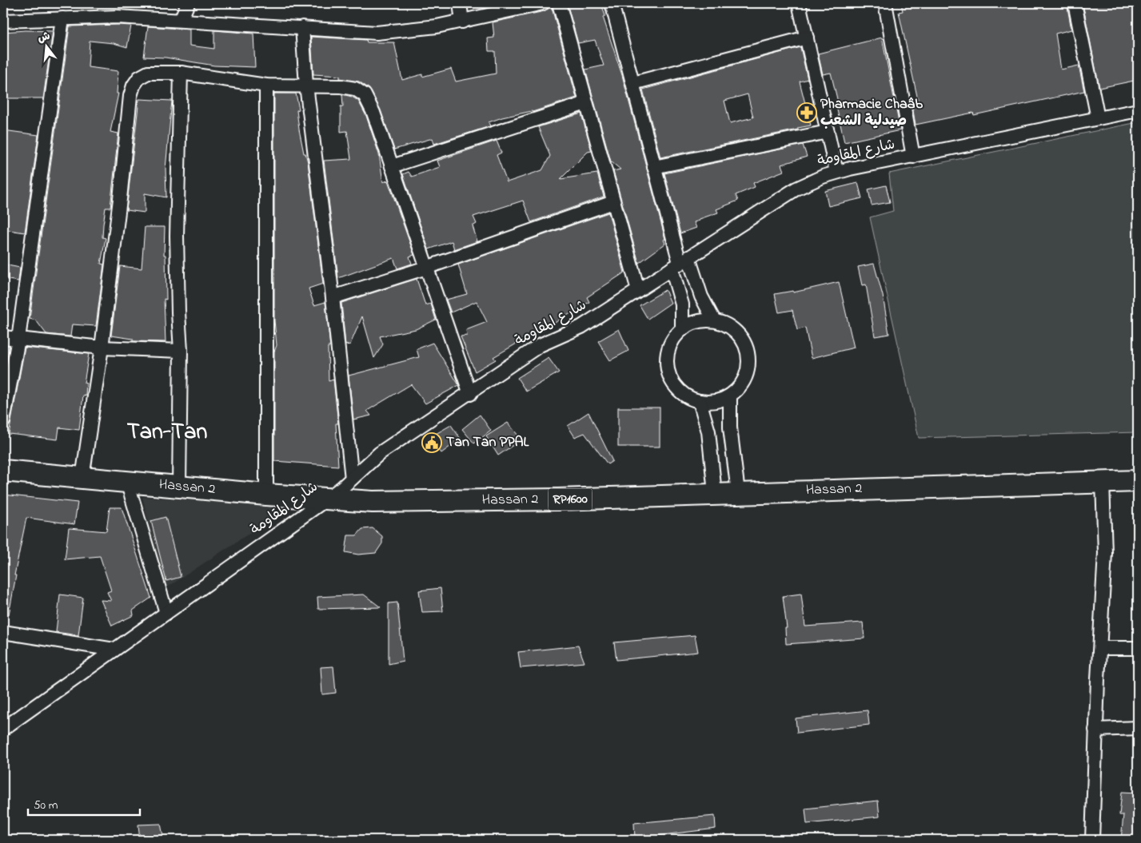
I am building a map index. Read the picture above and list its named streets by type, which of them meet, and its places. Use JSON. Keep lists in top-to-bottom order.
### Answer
{
  "streets": {
    "main road": ["Hassan 2", "RP1600"],
    "street": ["شارع المقاومة"]
  },
  "crossings": [
    ["شارع المقاومة", "Hassan 2"]
  ],
  "districts": ["Tan-Tan"],
  "places": {
    "pharmacy": ["Pharmacie Chaâb صيدلية الشعب"],
    "public building": ["Tan Tan PPAL"]
  },
  "scale_bar": "50 m",
  "north": "top"
}
